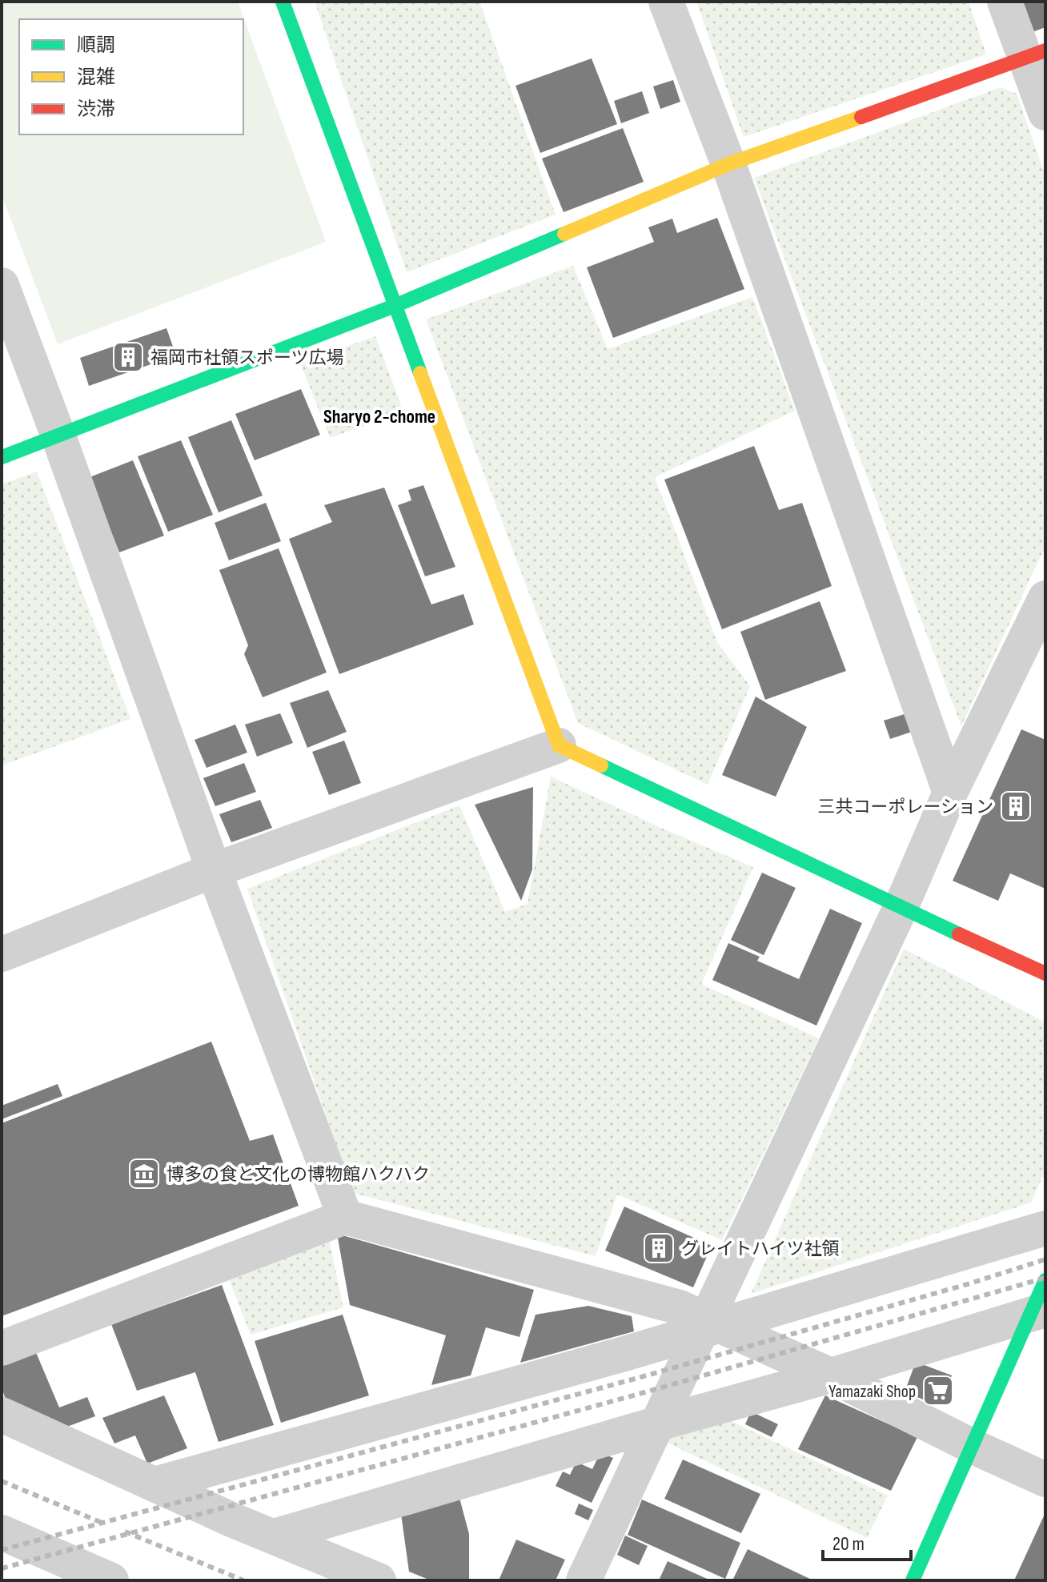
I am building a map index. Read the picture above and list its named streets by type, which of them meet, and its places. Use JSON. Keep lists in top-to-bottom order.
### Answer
{
  "districts": ["Sharyo 2-chome"],
  "places": {
    "building": ["福岡市社領スポーツ広場", "三共コーポレーション", "グレイトハイツ社領"],
    "museum": ["博多の食と文化の博物館ハクハク"],
    "supermarket": ["Yamazaki Shop"]
  },
  "legend": ["順調", "混雑", "渋滞"],
  "scale_bar": "20 m"
}
